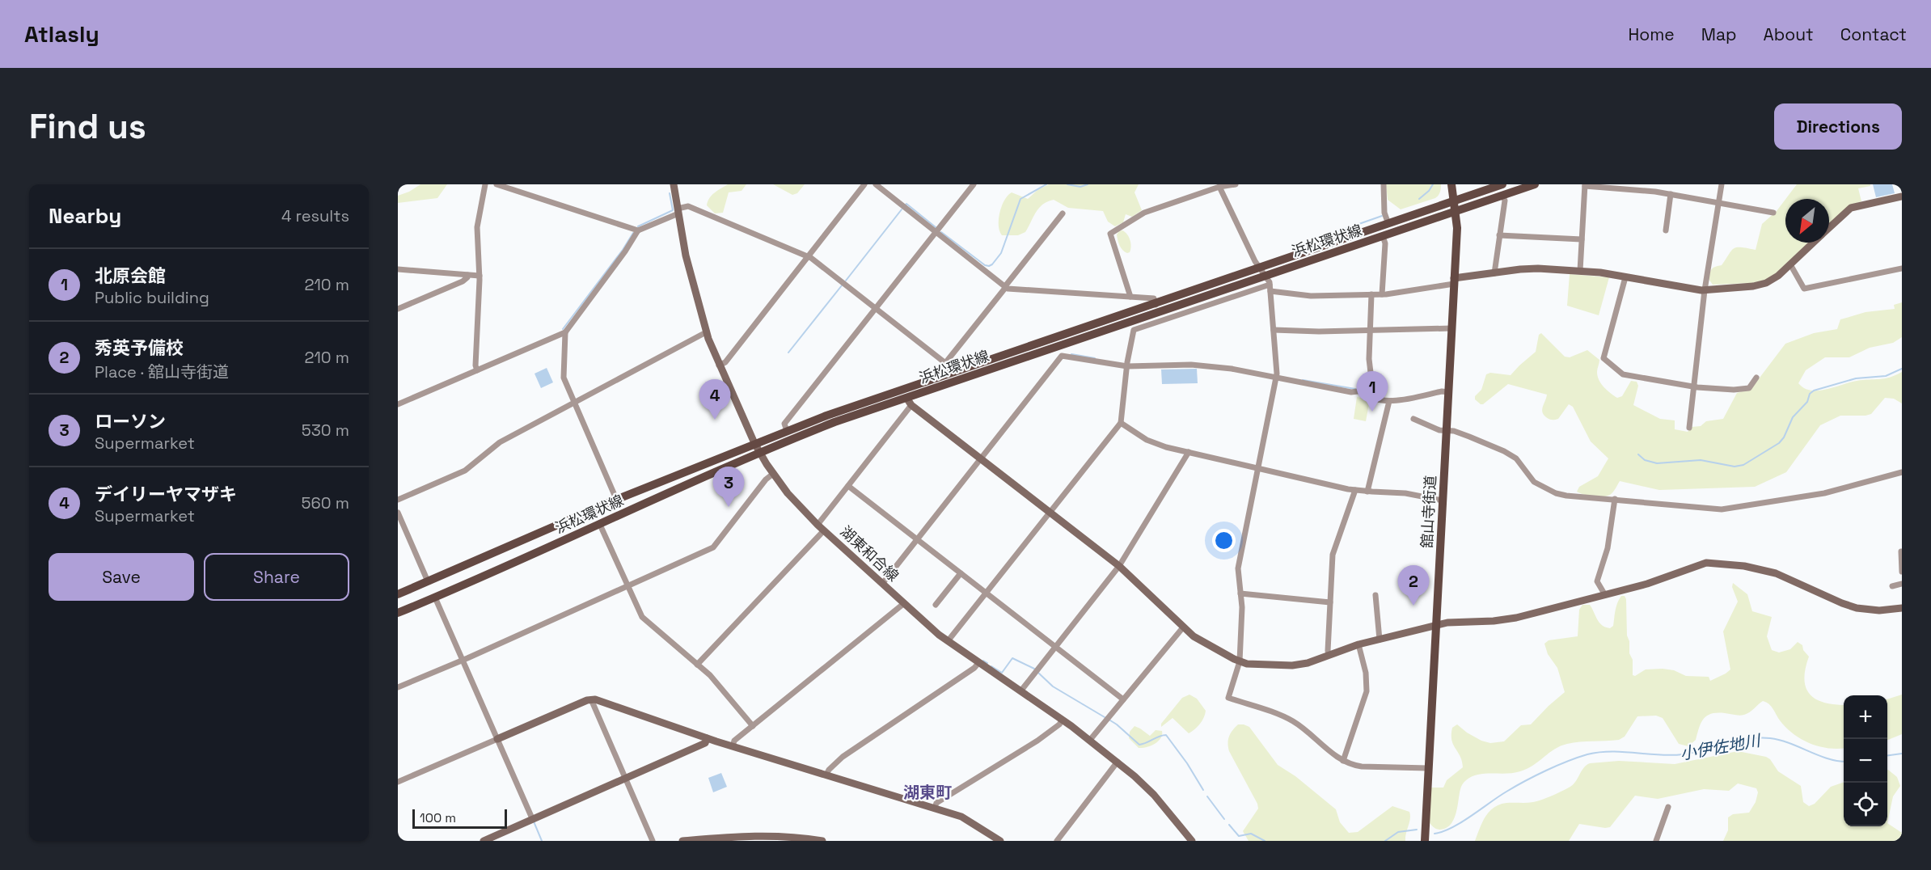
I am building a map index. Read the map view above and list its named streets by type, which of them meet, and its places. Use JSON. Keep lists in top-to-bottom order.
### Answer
{
  "streets": {
    "main road": ["浜松環状線", "舘山寺街道"],
    "street": ["湖東和合線"]
  },
  "crossings": [
    ["浜松環状線", "舘山寺街道"],
    ["浜松環状線", "湖東和合線"]
  ],
  "districts": ["湖東町"],
  "water": ["小伊佐地川"],
  "scale_bar": "100 m",
  "north": "bottom left",
  "page": {
    "header": "Atlasly",
    "nav": [
      "Home",
      "Map",
      "About",
      "Contact"
    ],
    "buttons": [
      "Directions",
      ["Save", "Share"]
    ],
    "title": "Find us",
    "heading": ["Nearby", "4 results"],
    "list": [
      {
        "mark": "1",
        "name": "北原会館",
        "note": "Public building",
        "value": "210 m"
      },
      {
        "mark": "2",
        "name": "秀英予備校",
        "note": "Place · 舘山寺街道",
        "value": "210 m"
      },
      {
        "mark": "3",
        "name": "ローソン",
        "note": "Supermarket",
        "value": "530 m"
      },
      {
        "mark": "4",
        "name": "デイリーヤマザキ",
        "note": "Supermarket",
        "value": "560 m"
      }
    ],
    "pins": [
      "1",
      "4",
      "3",
      "2"
    ],
    "map_buttons": ["+", "−"],
    "scale": "100 m"
  }
}
